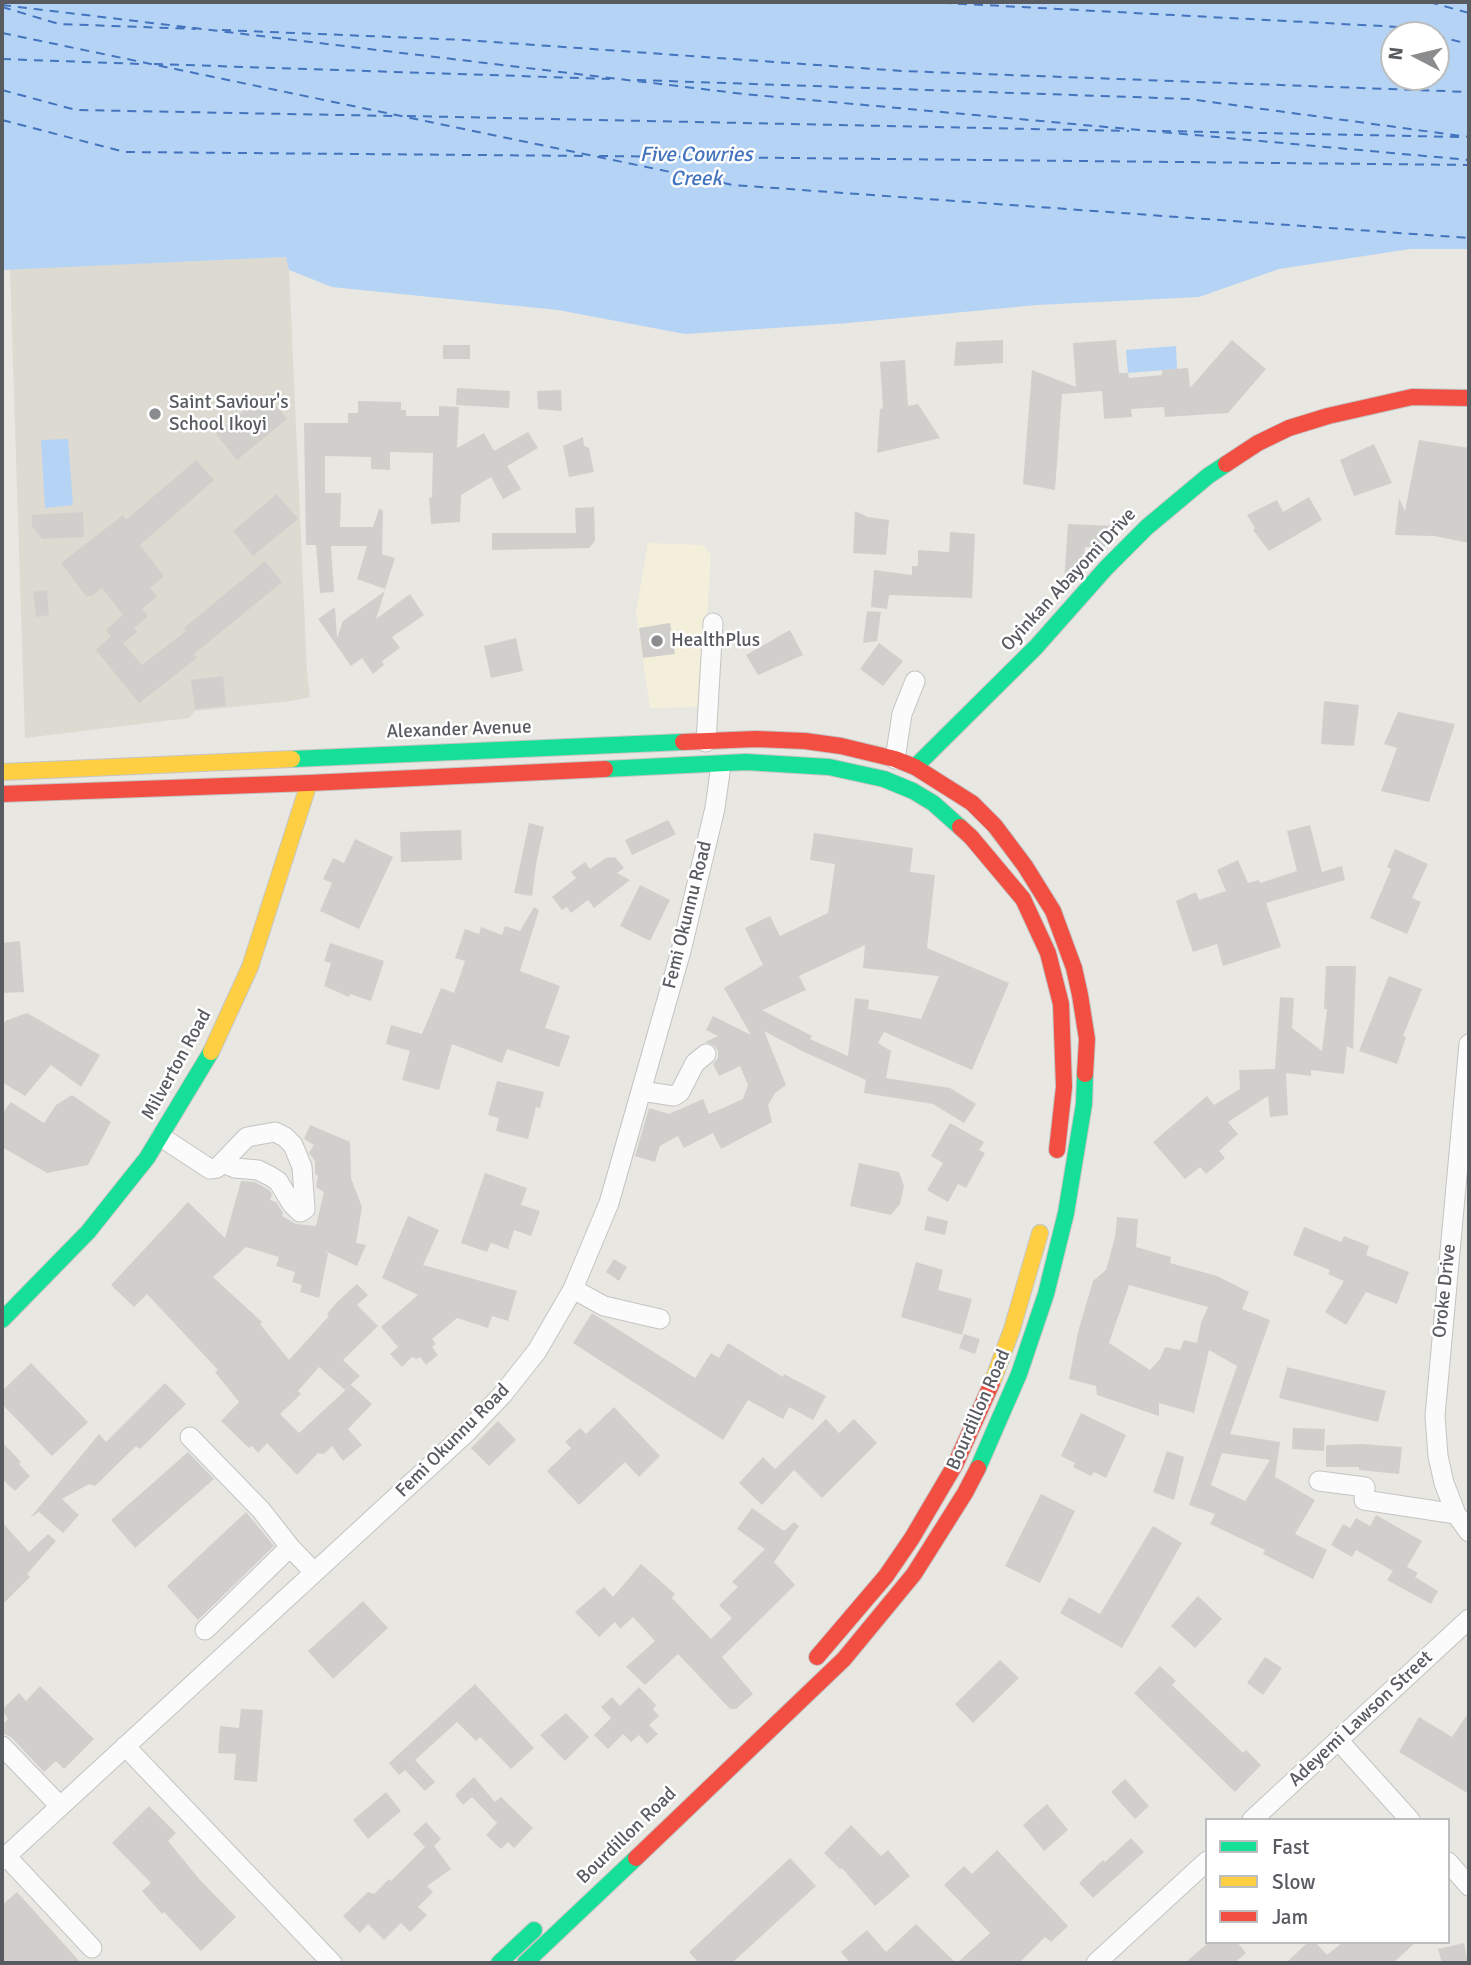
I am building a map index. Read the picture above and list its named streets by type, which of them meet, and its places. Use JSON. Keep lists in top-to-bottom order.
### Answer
{
  "streets": {
    "main road": [
      "Oyinkan Abayomi Drive",
      "Alexander Avenue",
      "Milverton Road",
      "Bourdillon Road"
    ],
    "street": ["Femi Okunnu Road", "Oroke Drive", "Adeyemi Lawson Street"]
  },
  "crossings": [
    ["Oyinkan Abayomi Drive", "Alexander Avenue"],
    ["Oyinkan Abayomi Drive", "Bourdillon Road"],
    ["Alexander Avenue", "Bourdillon Road"]
  ],
  "water": ["Five Cowries Creek"],
  "places": ["Saint Saviour's School Ikoyi", "HealthPlus"],
  "legend": ["Fast", "Slow", "Jam"],
  "north": "left"
}
